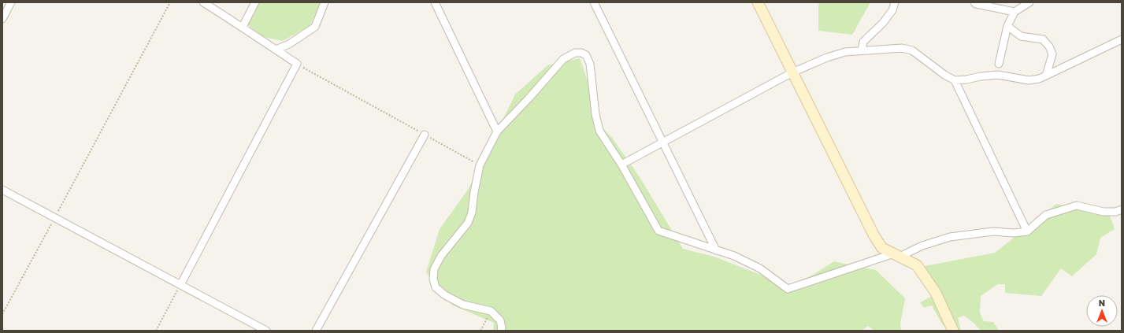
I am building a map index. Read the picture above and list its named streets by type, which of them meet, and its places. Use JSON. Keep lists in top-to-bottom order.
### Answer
{
  "north": "top"
}
